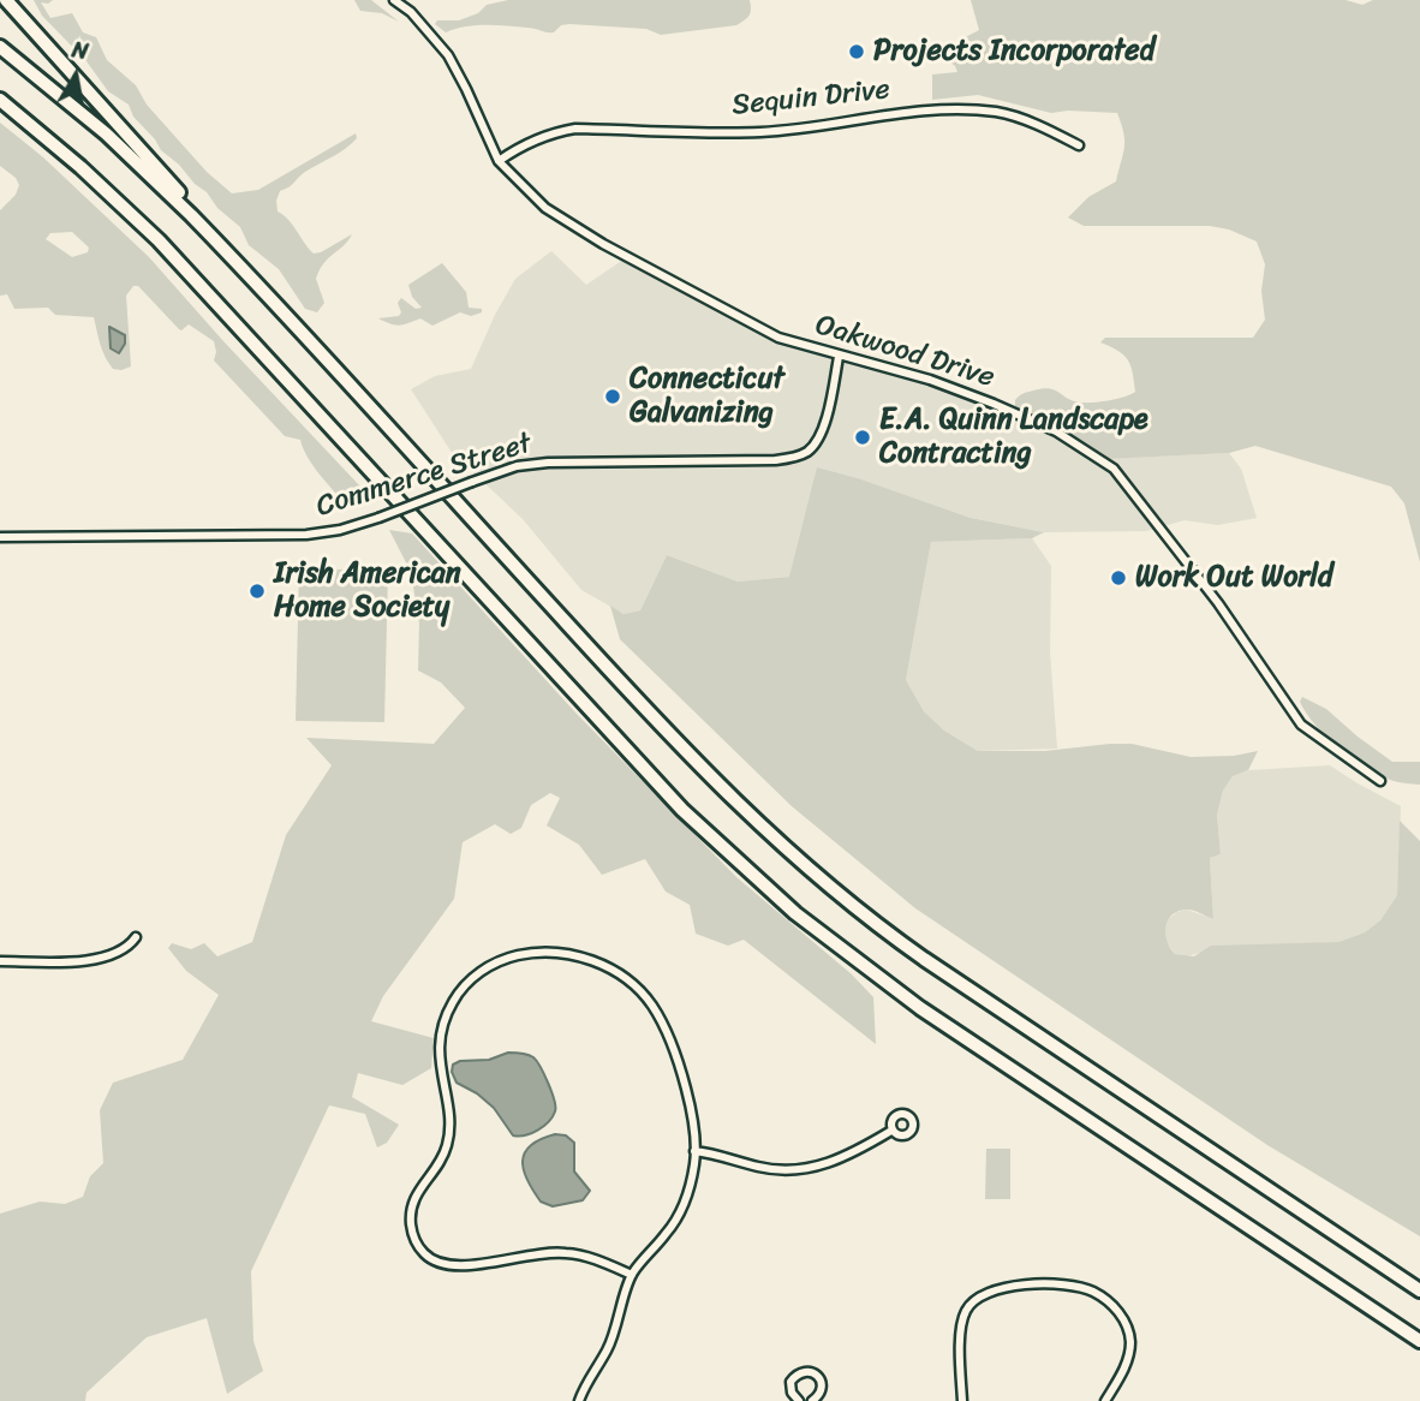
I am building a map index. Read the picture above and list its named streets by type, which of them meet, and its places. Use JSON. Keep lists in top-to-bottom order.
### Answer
{
  "streets": {
    "street": ["Sequin Drive", "Oakwood Drive", "Commerce Street"]
  },
  "crossings": [
    ["Sequin Drive", "Oakwood Drive"],
    ["Oakwood Drive", "Commerce Street"]
  ],
  "places": [
    "Projects Incorporated",
    "Connecticut Galvanizing",
    "E.A. Quinn Landscape Contracting",
    "Work Out World",
    "Irish American Home Society"
  ],
  "north": "top"
}
